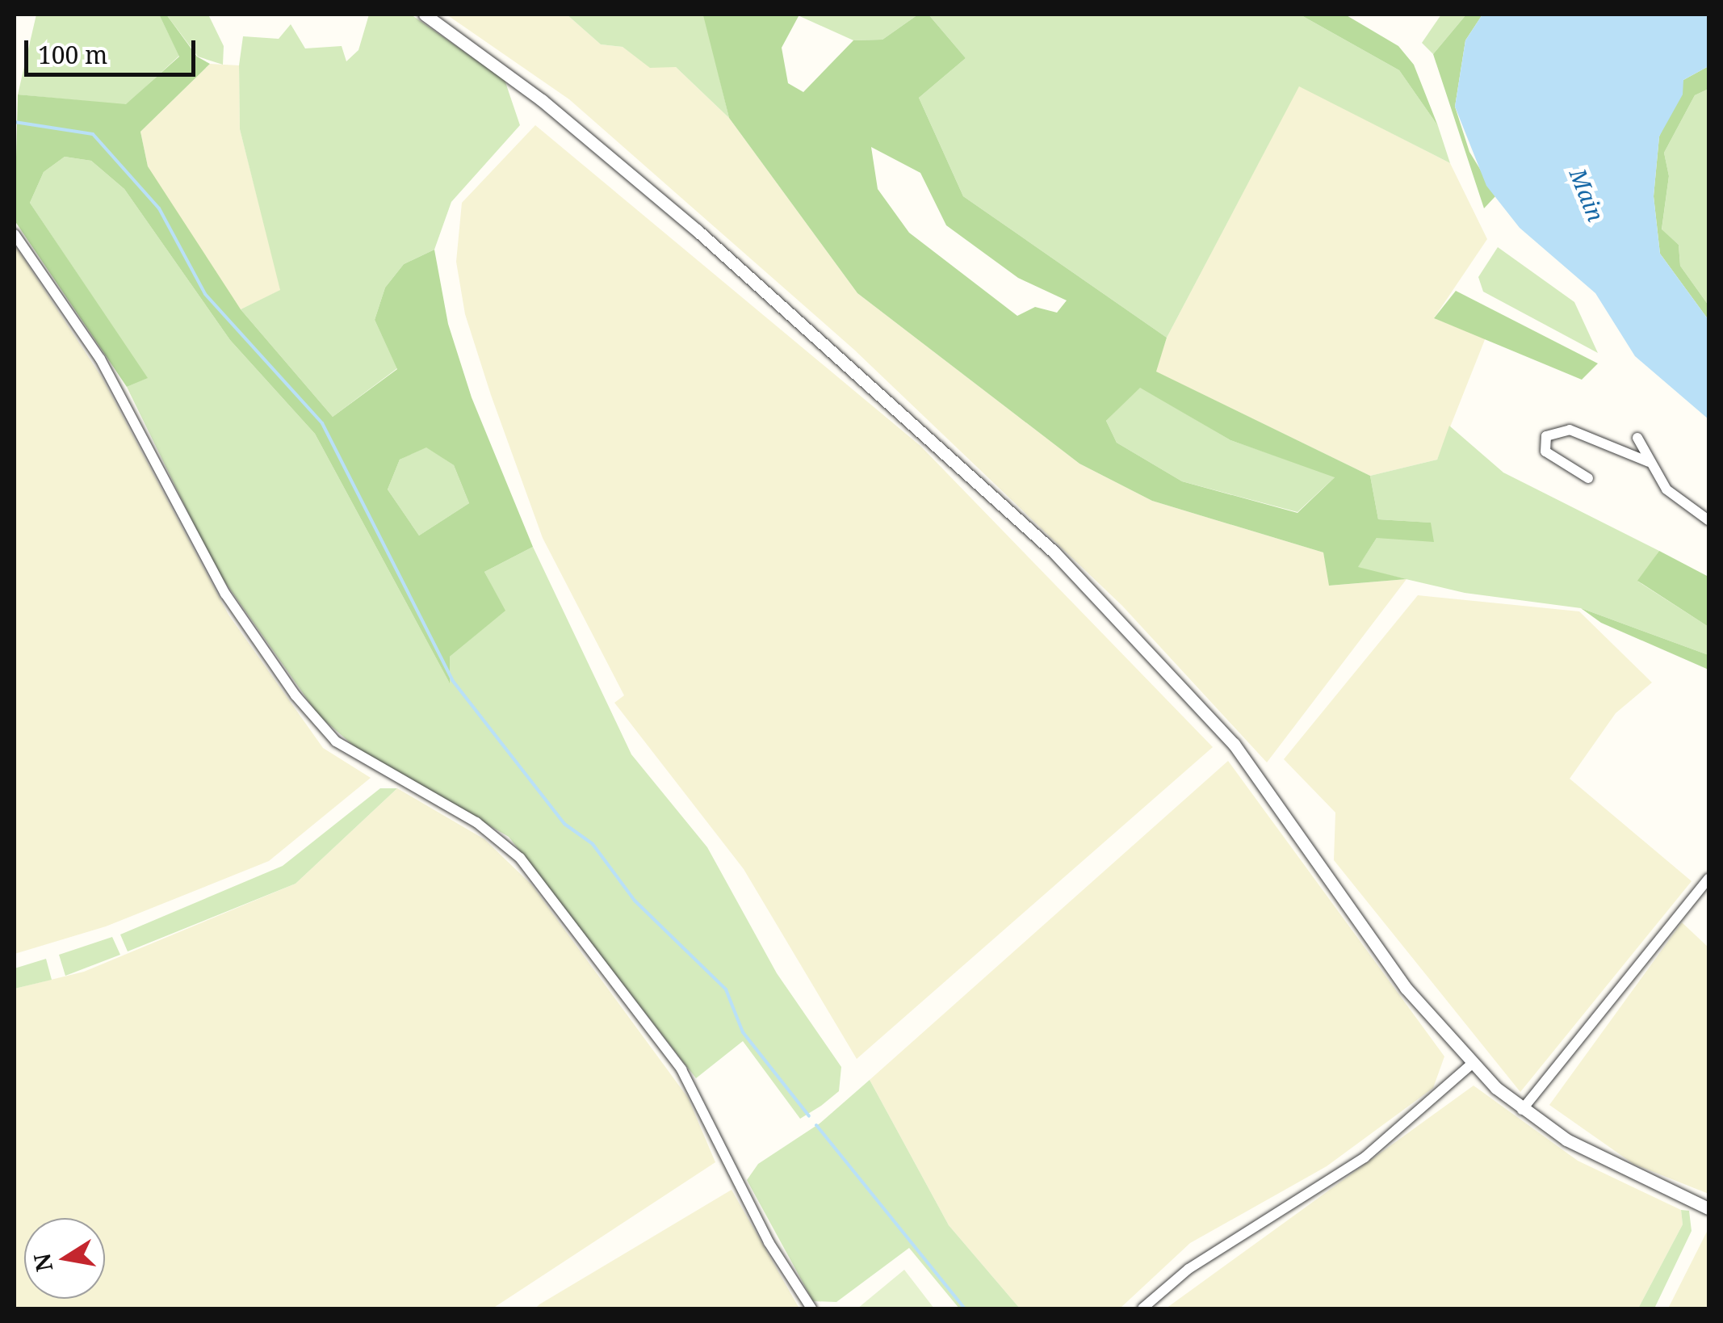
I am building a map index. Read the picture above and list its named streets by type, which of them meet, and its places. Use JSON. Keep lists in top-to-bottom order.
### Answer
{
  "water": ["Main"],
  "scale_bar": "100 m",
  "north": "left"
}
